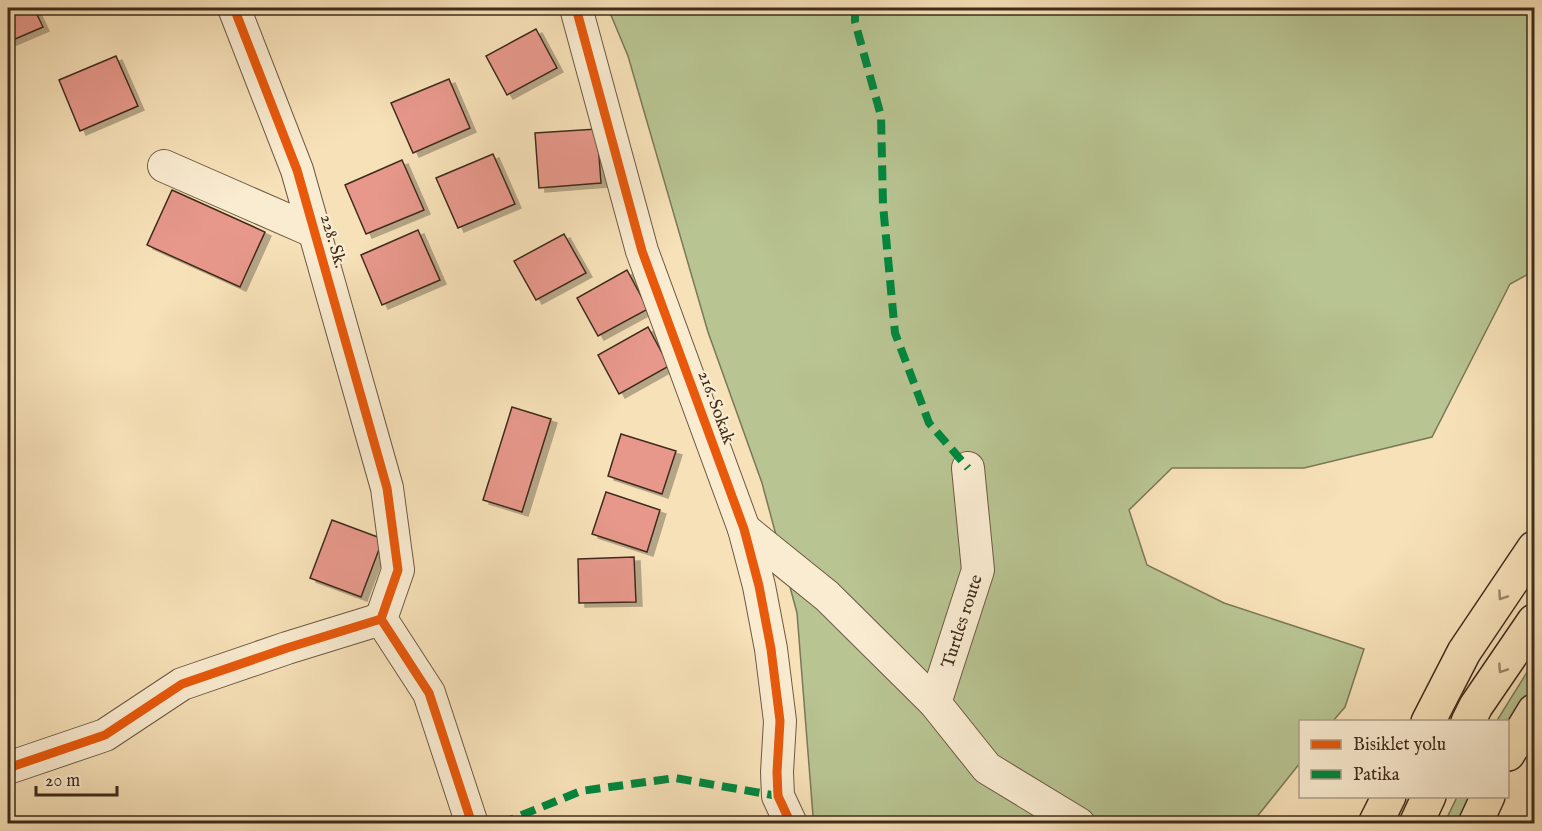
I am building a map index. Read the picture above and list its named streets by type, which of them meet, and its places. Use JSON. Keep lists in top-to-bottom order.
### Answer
{
  "streets": {
    "street": ["228. Sk.", "216. Sokak", "Turtles route"]
  },
  "legend": ["Bisiklet yolu", "Patika"],
  "scale_bar": "20 m"
}
